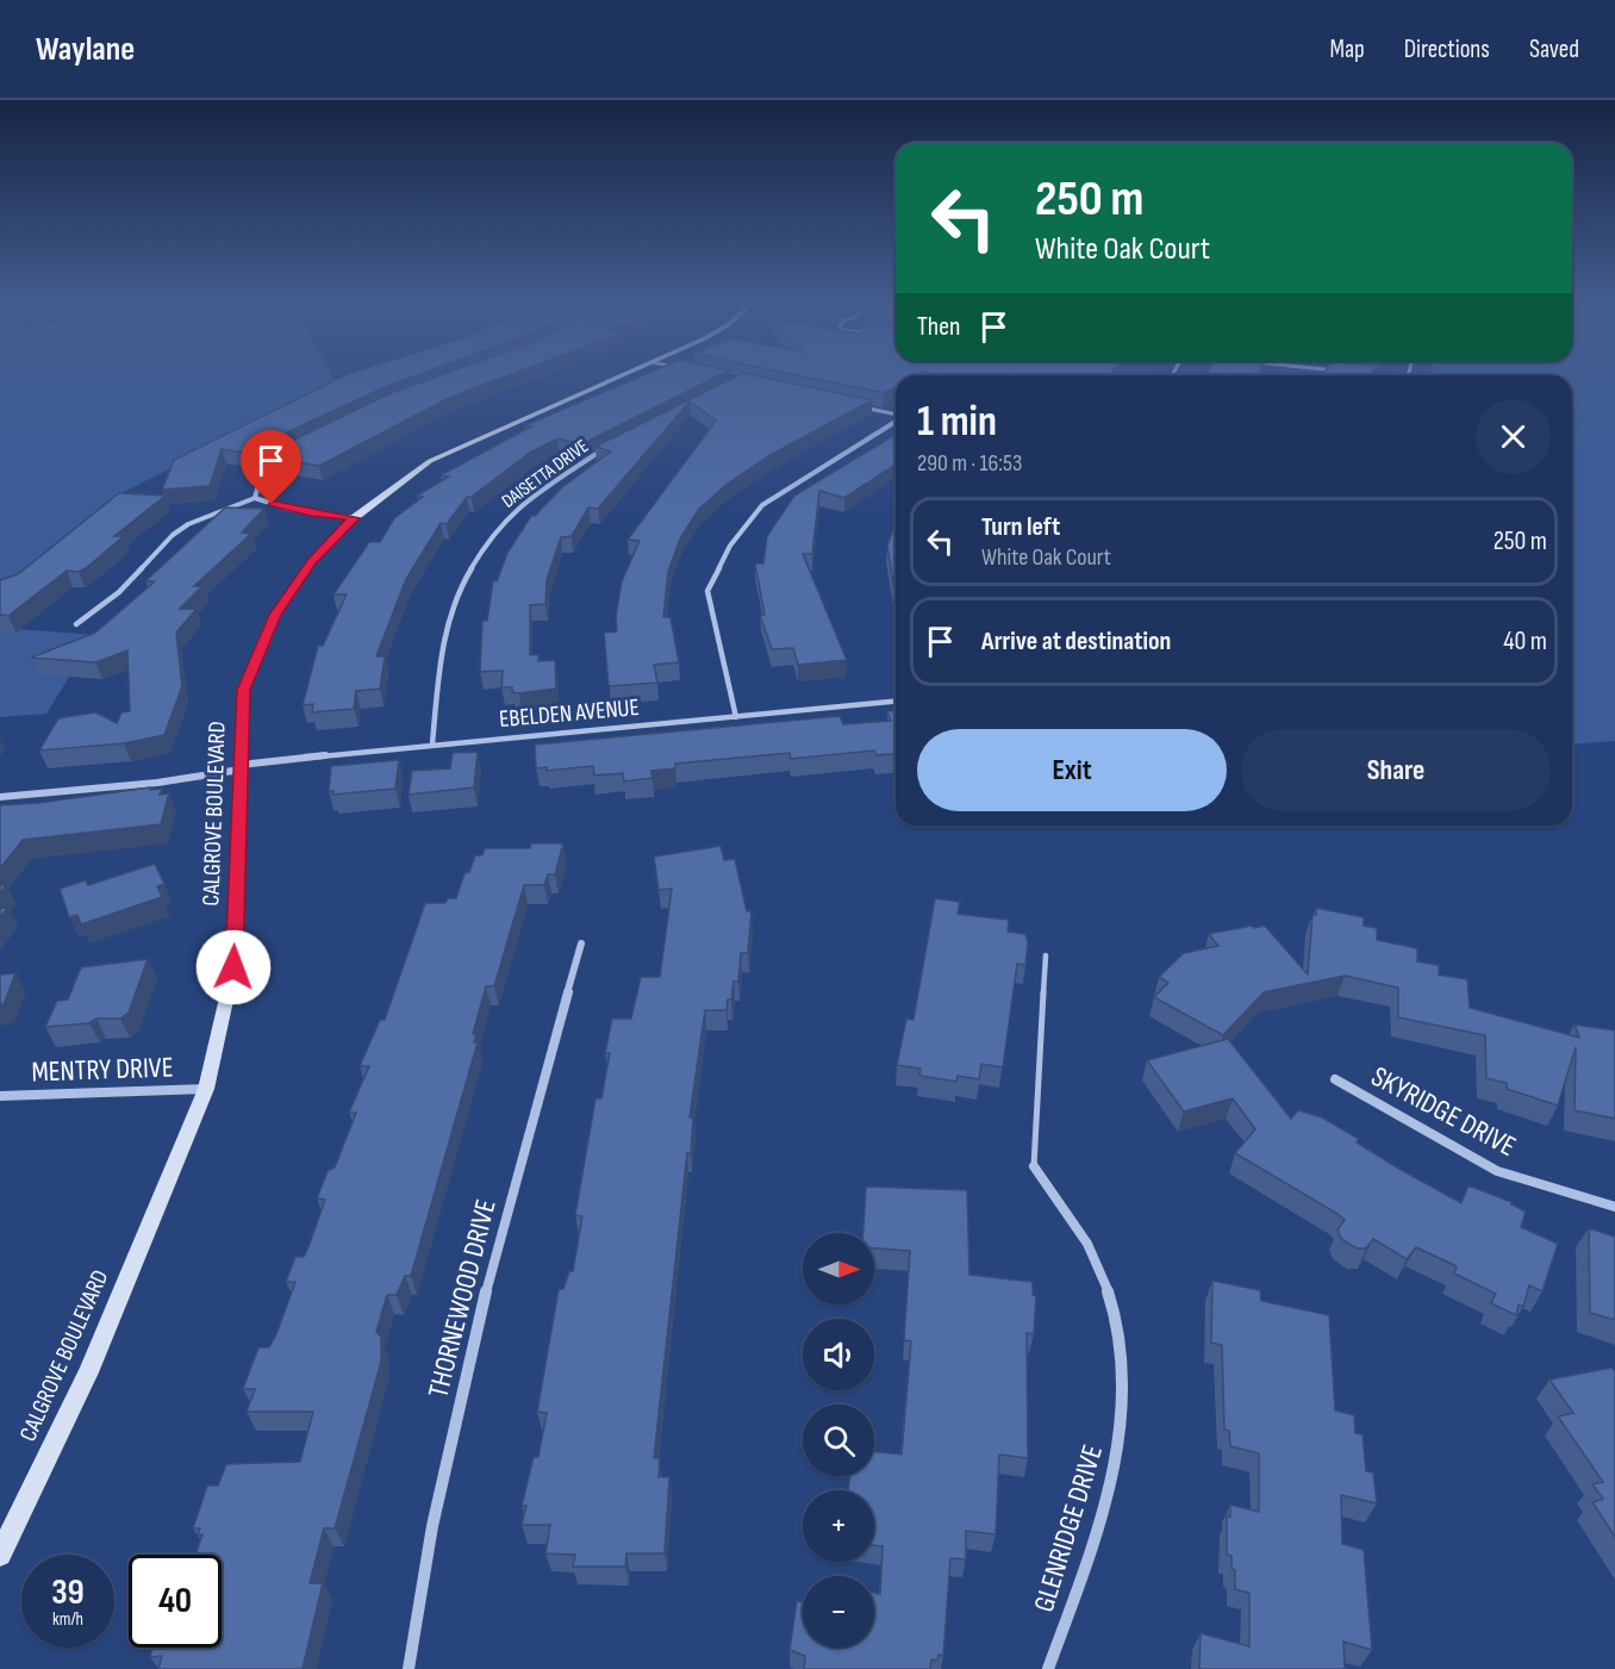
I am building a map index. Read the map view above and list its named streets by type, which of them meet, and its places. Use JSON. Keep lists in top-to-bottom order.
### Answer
{
  "streets": {
    "street": [
      "DAISETTA DRIVE",
      "EBELDEN AVENUE",
      "CALGROVE BOULEVARD",
      "MENTRY DRIVE",
      "SKYRIDGE DRIVE",
      "THORNEWOOD DRIVE",
      "GLENRIDGE DRIVE"
    ]
  },
  "crossings": [
    ["DAISETTA DRIVE", "EBELDEN AVENUE"],
    ["EBELDEN AVENUE", "CALGROVE BOULEVARD"],
    ["CALGROVE BOULEVARD", "MENTRY DRIVE"]
  ],
  "north": "right",
  "page": {
    "header": "Waylane",
    "nav": ["Map", "Directions", "Saved"],
    "turn": ["250 m", "White Oak Court"],
    "then": "Then",
    "heading": ["1 min", "290 m · 16:53"],
    "list": [
      {
        "name": "Turn left",
        "note": "White Oak Court",
        "value": "250 m"
      },
      {
        "name": "Arrive at destination",
        "value": "40 m"
      }
    ],
    "buttons": ["Exit", "Share"],
    "map_buttons": ["+", "−"],
    "speed": "39 km/h",
    "limit": "40"
  }
}
